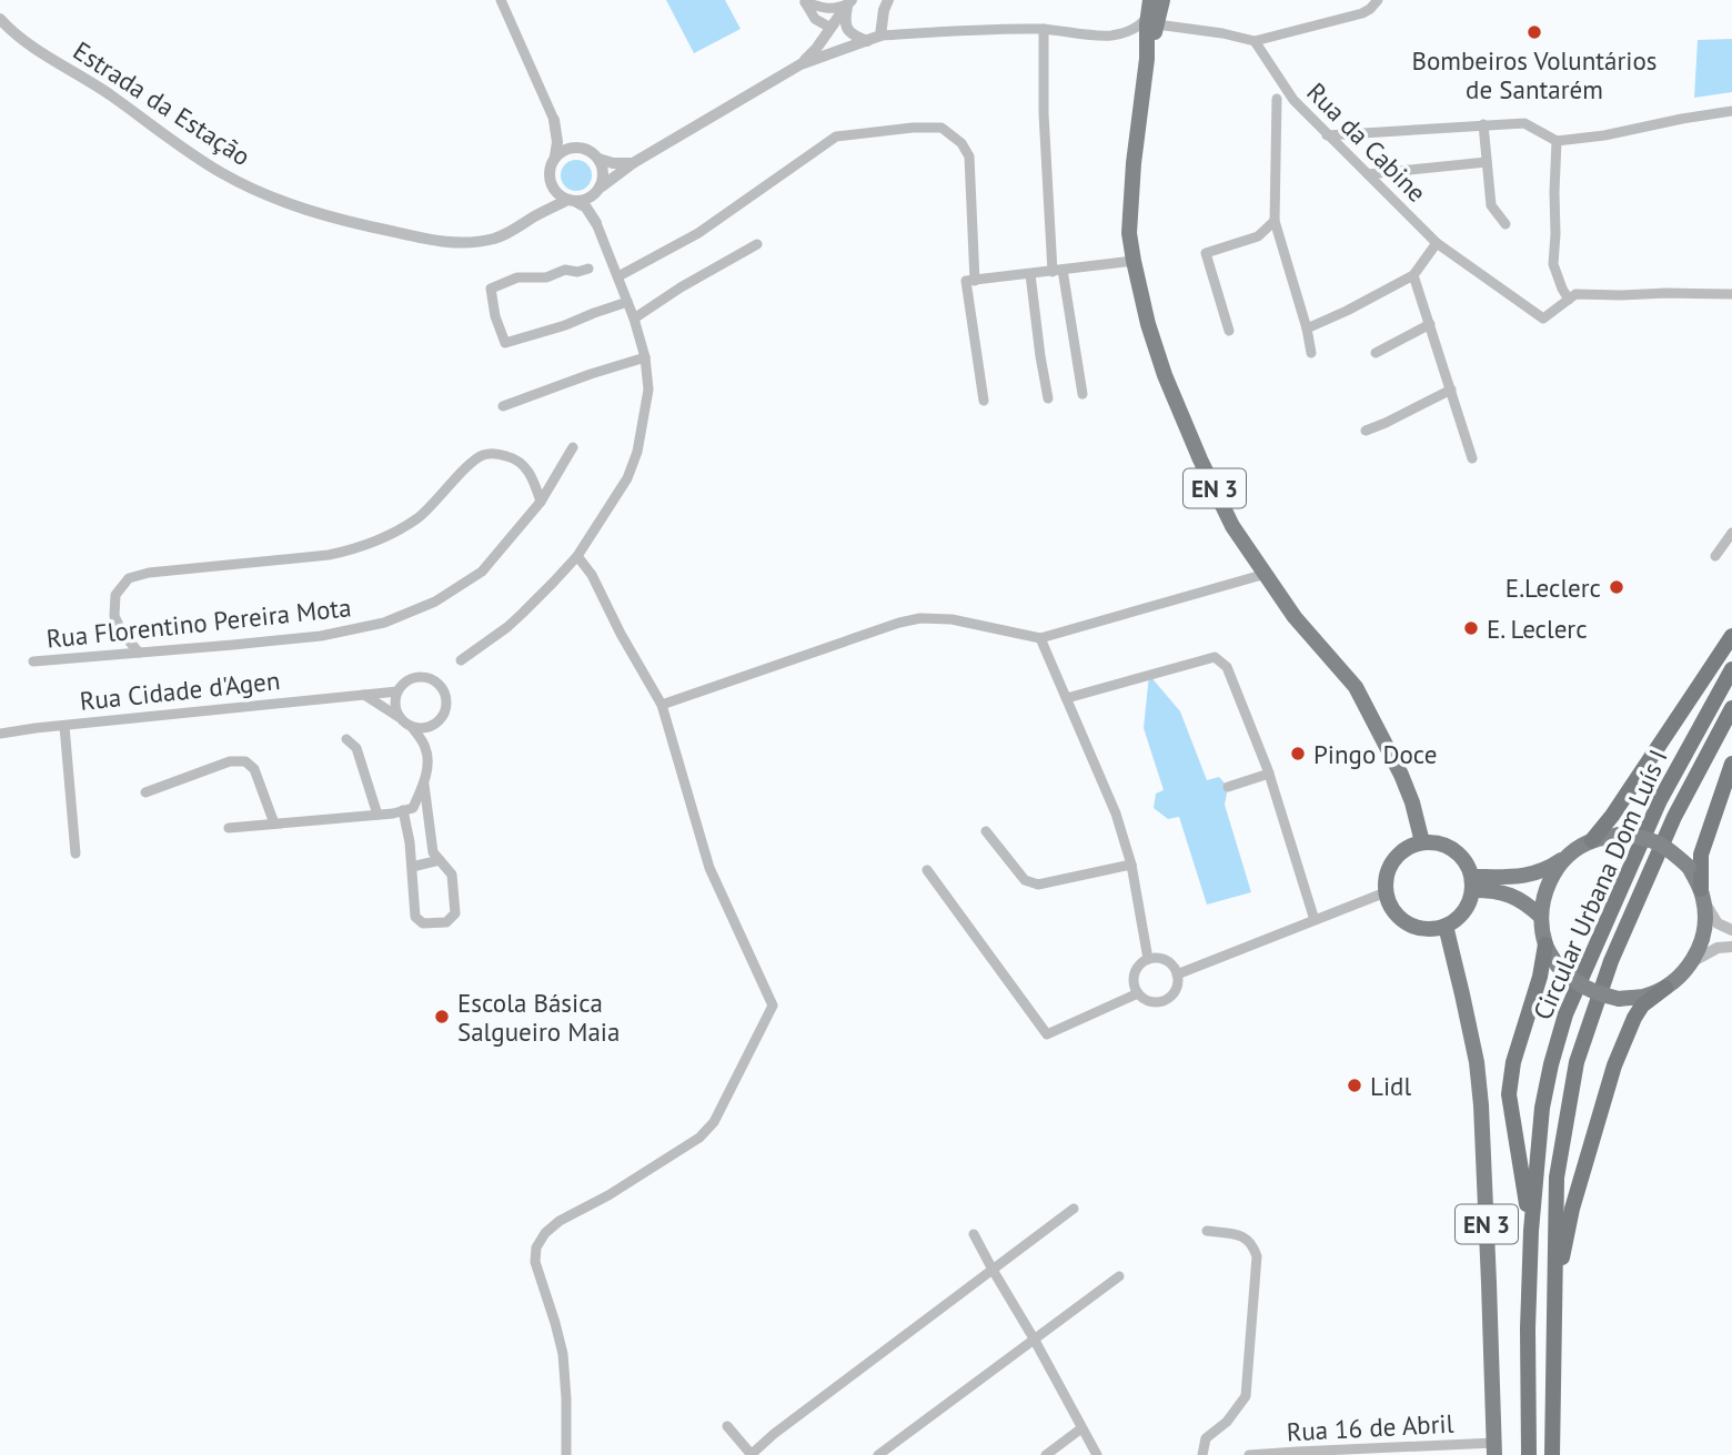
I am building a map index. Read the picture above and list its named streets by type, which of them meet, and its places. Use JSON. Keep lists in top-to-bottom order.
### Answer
{
  "streets": {
    "highway": ["Circular Urbana Dom Luís I"],
    "main road": ["EN 3"],
    "street": [
      "Estrada da Estação",
      "Rua da Cabine",
      "Rua Florentino Pereira Mota",
      "Rua Cidade d'Agen",
      "Rua 16 de Abril"
    ]
  },
  "crossings": [
    ["EN 3", "Rua 16 de Abril"]
  ],
  "places": [
    "Bombeiros Voluntários de Santarém",
    "E.Leclerc",
    "E. Leclerc",
    "Pingo Doce",
    "Escola Básica Salgueiro Maia",
    "Lidl"
  ]
}
